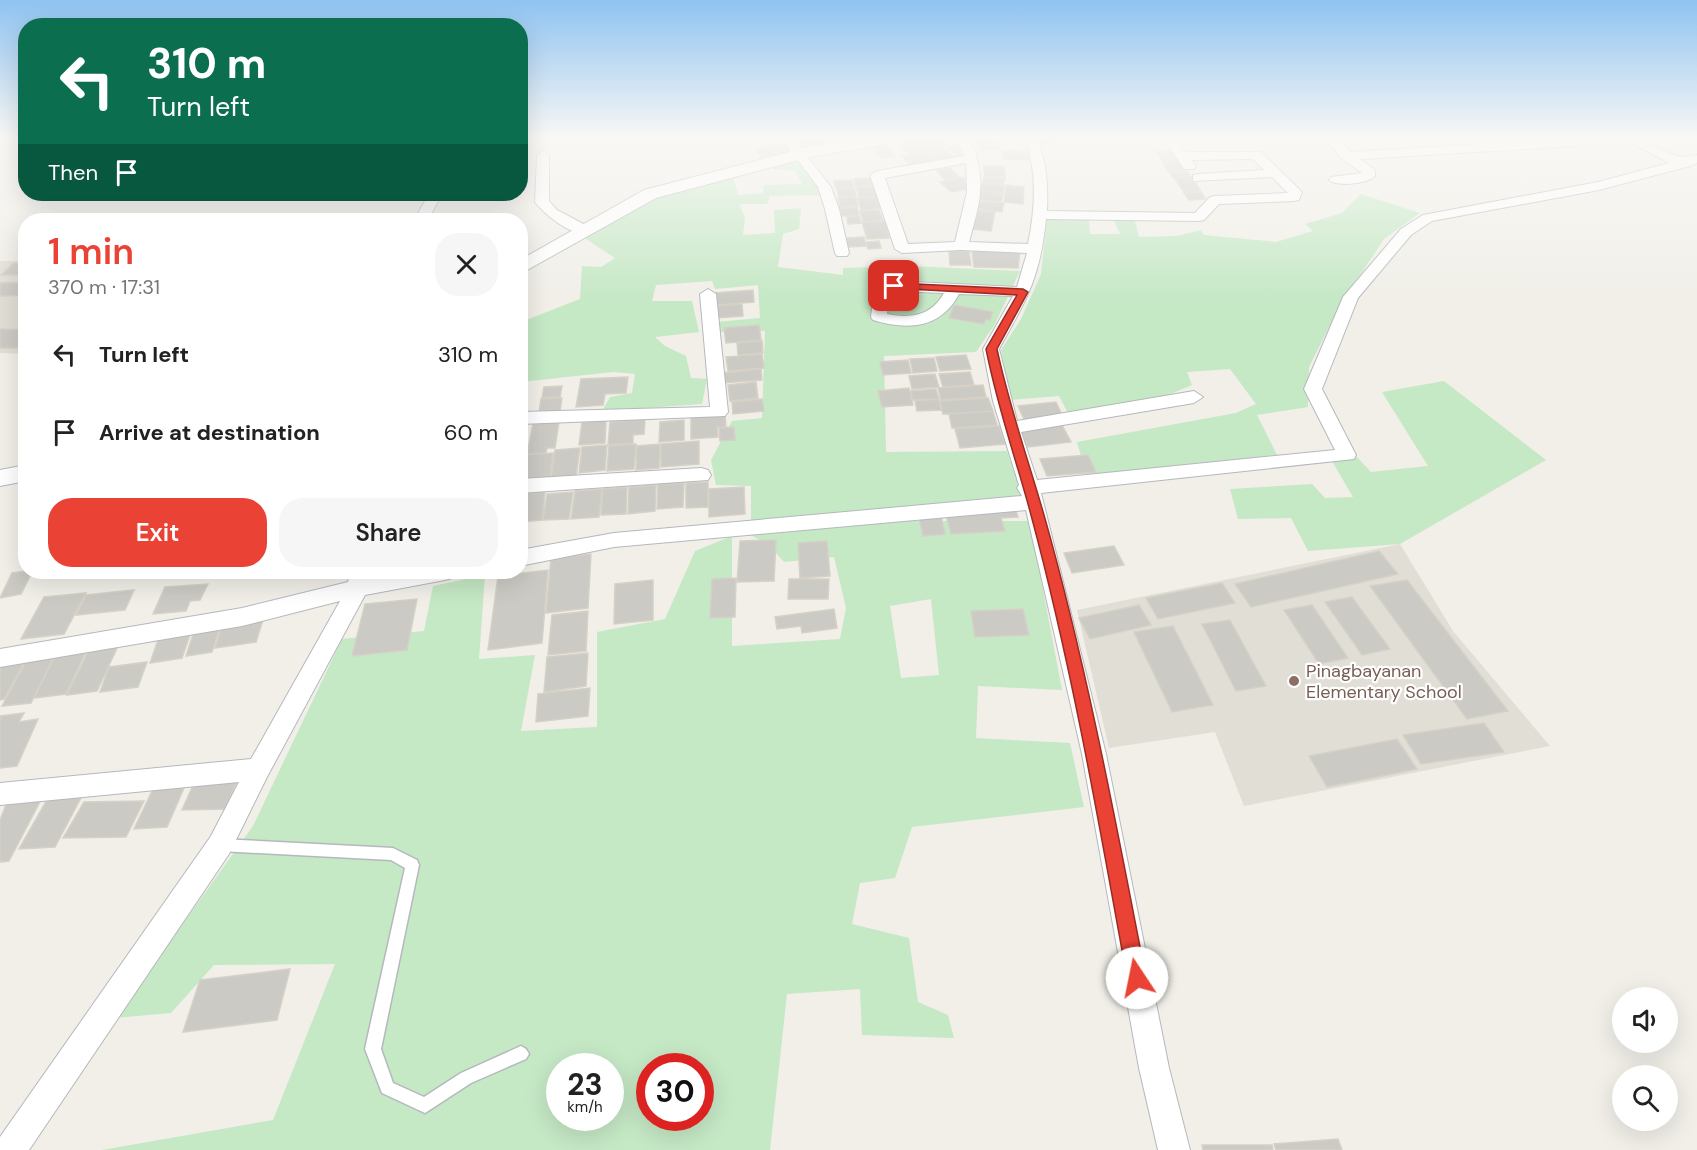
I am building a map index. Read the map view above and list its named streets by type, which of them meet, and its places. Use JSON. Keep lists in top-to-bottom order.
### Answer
{
  "places": ["Pinagbayanan Elementary School"],
  "page": {
    "turn": ["310 m", "Turn left"],
    "then": "Then",
    "heading": ["1 min", "370 m · 17:31"],
    "list": [
      {
        "name": "Turn left",
        "value": "310 m"
      },
      {
        "name": "Arrive at destination",
        "value": "60 m"
      }
    ],
    "buttons": ["Exit", "Share"],
    "speed": "23 km/h",
    "limit": "30"
  }
}
